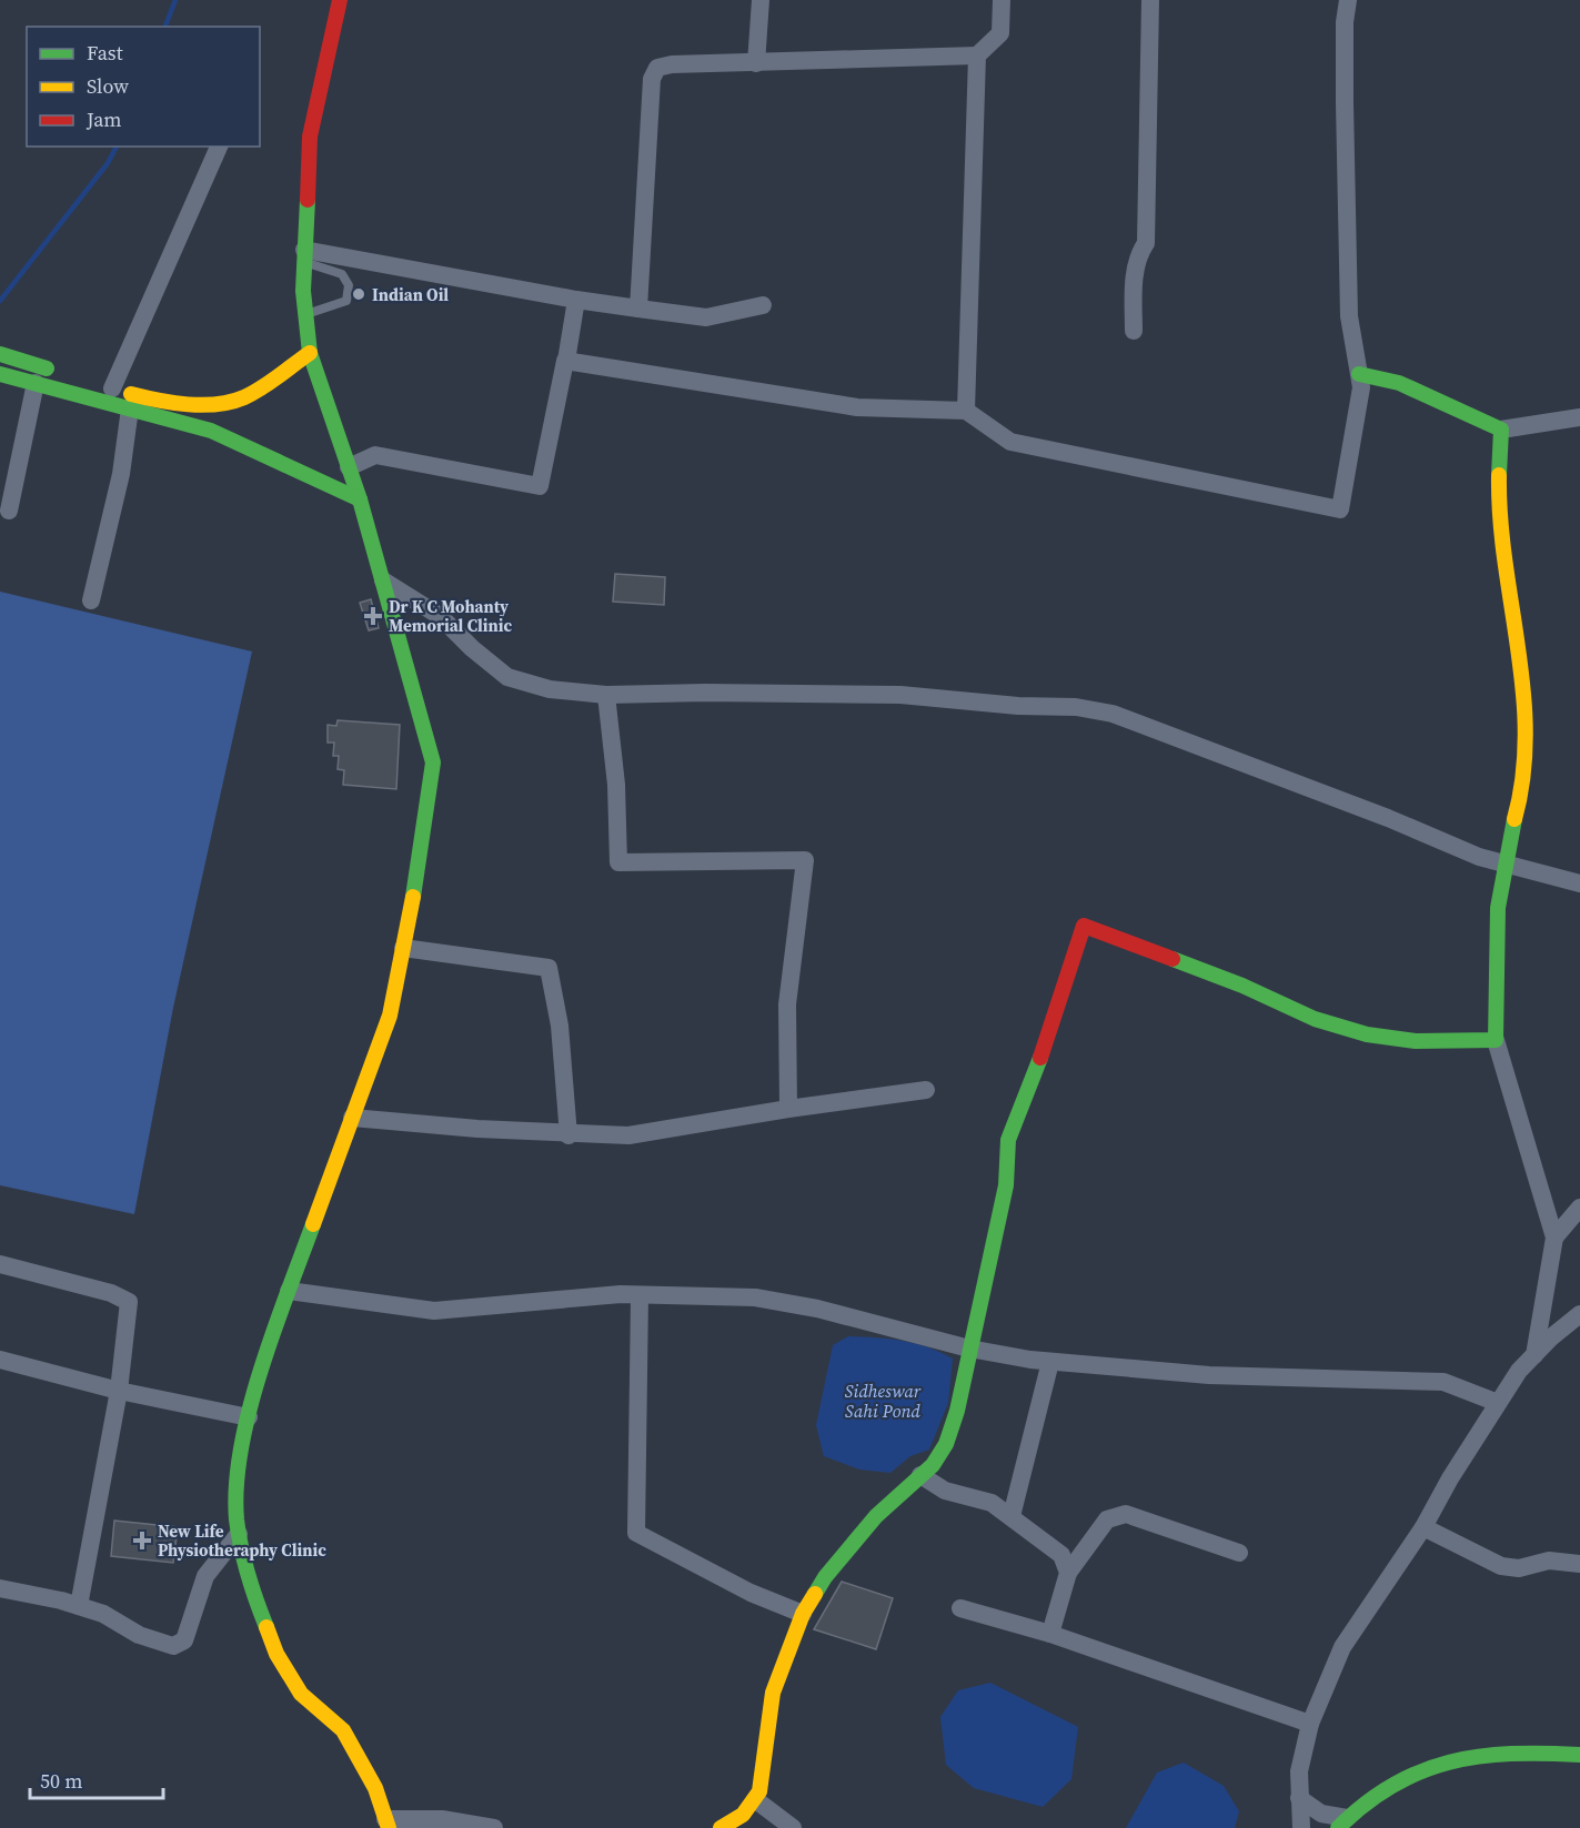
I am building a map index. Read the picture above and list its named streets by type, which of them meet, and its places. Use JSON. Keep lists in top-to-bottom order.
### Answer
{
  "water": ["Sidheswar Sahi Pond"],
  "places": {
    "other": ["Indian Oil"],
    "health": ["Dr K C Mohanty Memorial Clinic", "New Life Physiotheraphy Clinic"]
  },
  "legend": ["Fast", "Slow", "Jam"],
  "scale_bar": "50 m"
}
